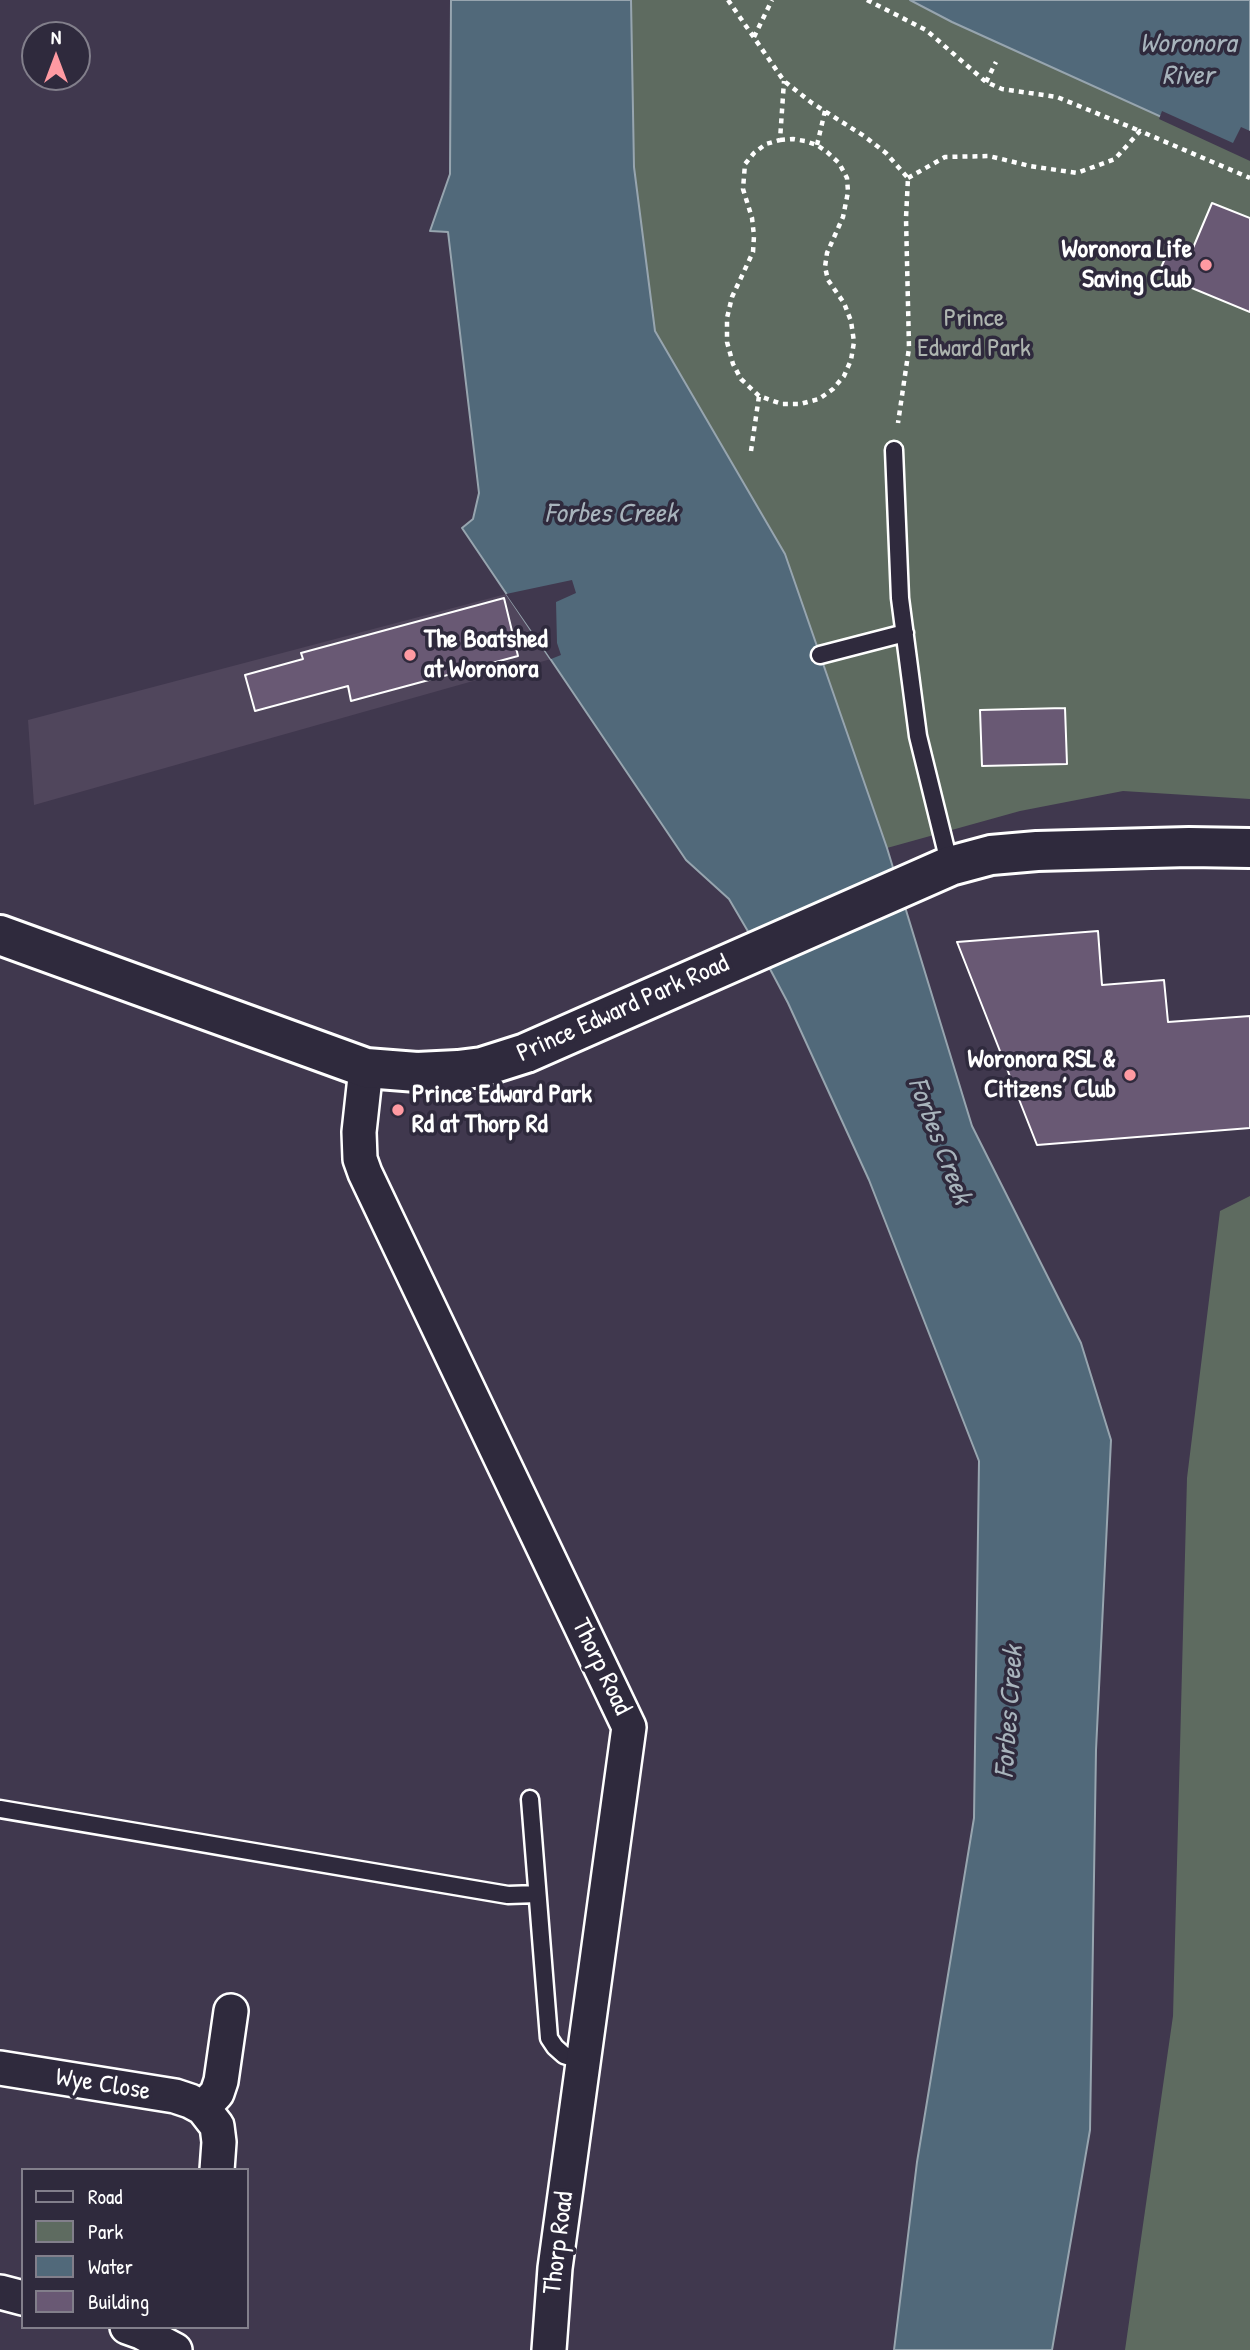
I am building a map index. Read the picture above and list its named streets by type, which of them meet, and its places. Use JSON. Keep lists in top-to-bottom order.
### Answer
{
  "streets": {
    "street": ["Prince Edward Park Road", "Thorp Road", "Wye Close"]
  },
  "crossings": [
    ["Prince Edward Park Road", "Thorp Road"]
  ],
  "water": ["Woronora River", "Forbes Creek"],
  "parks": ["Prince Edward Park"],
  "places": [
    "Woronora Life Saving Club",
    "The Boatshed at Woronora",
    "Woronora RSL & Citizens’ Club",
    "Prince Edward Park Rd at Thorp Rd"
  ],
  "legend": [
    "Road",
    "Park",
    "Water",
    "Building"
  ],
  "north": "top"
}
